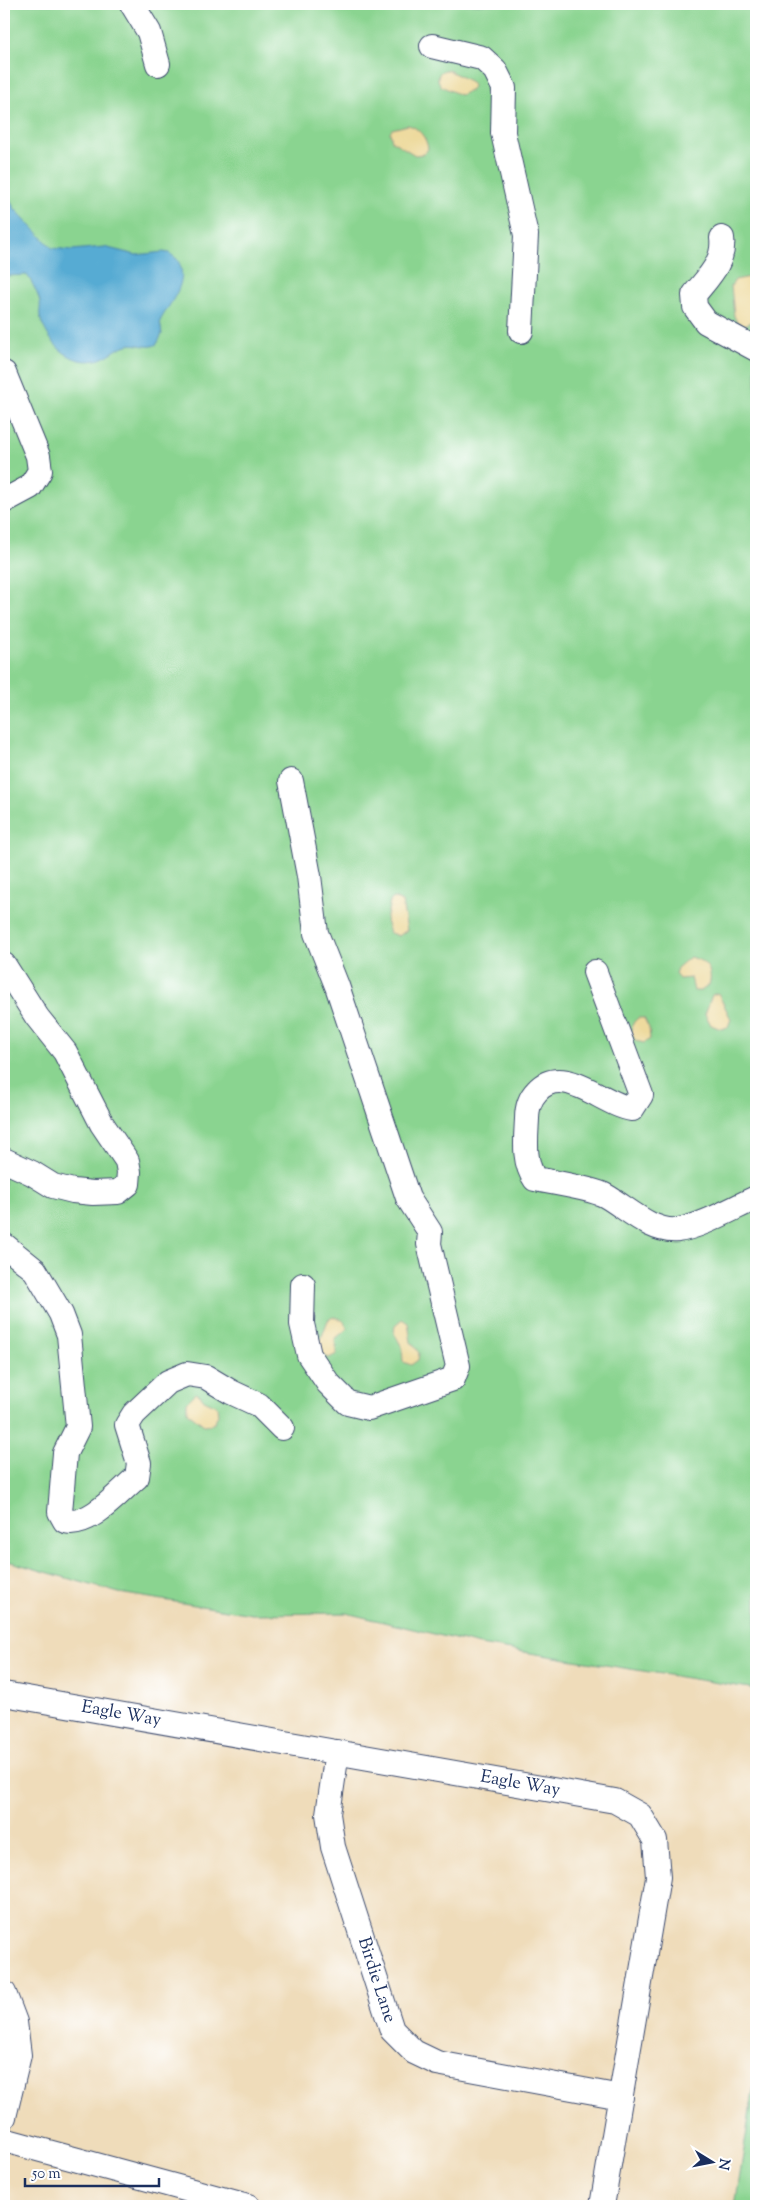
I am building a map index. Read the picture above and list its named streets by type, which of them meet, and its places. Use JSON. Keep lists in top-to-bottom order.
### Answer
{
  "streets": {
    "street": ["Eagle Way", "Birdie Lane"]
  },
  "crossings": [
    ["Eagle Way", "Birdie Lane"]
  ],
  "scale_bar": "50 m",
  "north": "right"
}
